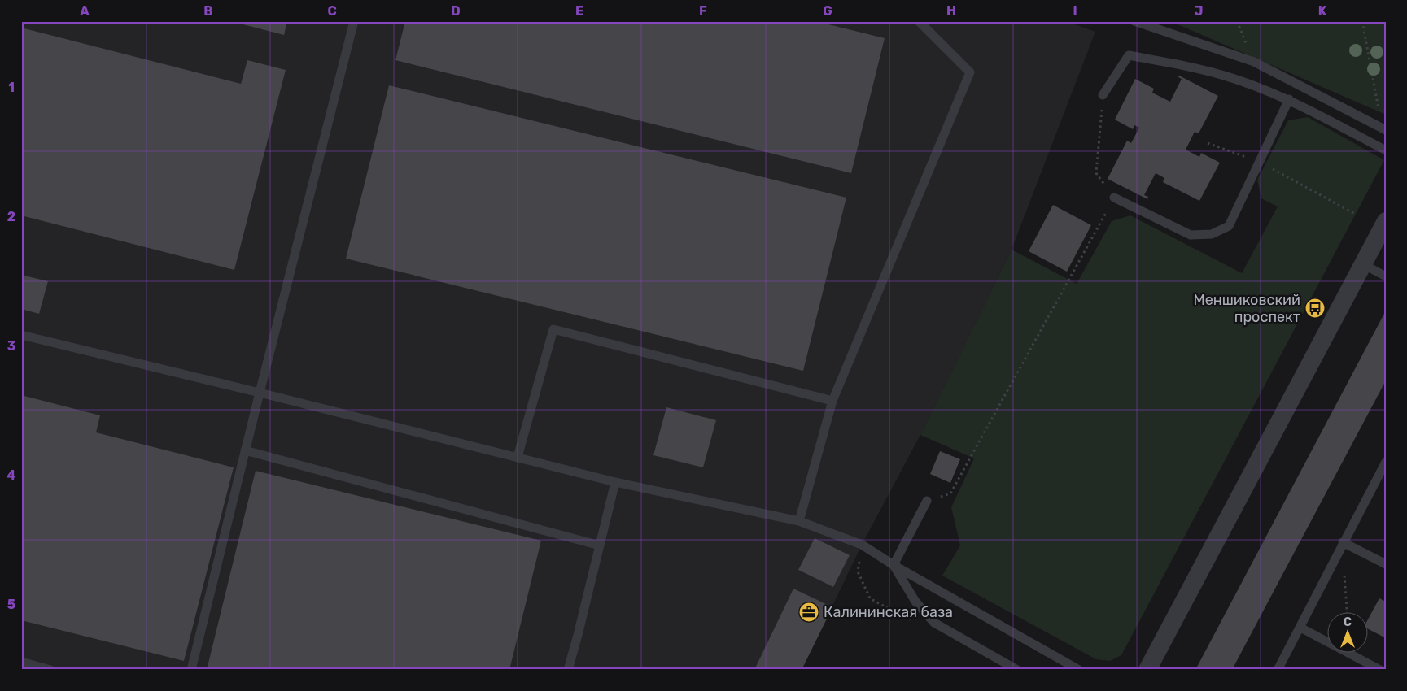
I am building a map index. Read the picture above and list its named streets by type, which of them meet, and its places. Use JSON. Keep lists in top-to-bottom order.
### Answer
{
  "places": {
    "bus stop": ["Меншиковский проспект"],
    "office": ["Калининская база"]
  },
  "north": "top",
  "grid": {
    "columns": [
      "A",
      "B",
      "C",
      "D",
      "E",
      "F",
      "G",
      "H",
      "I",
      "J",
      "K"
    ],
    "rows": [
      "1",
      "2",
      "3",
      "4",
      "5"
    ]
  }
}
